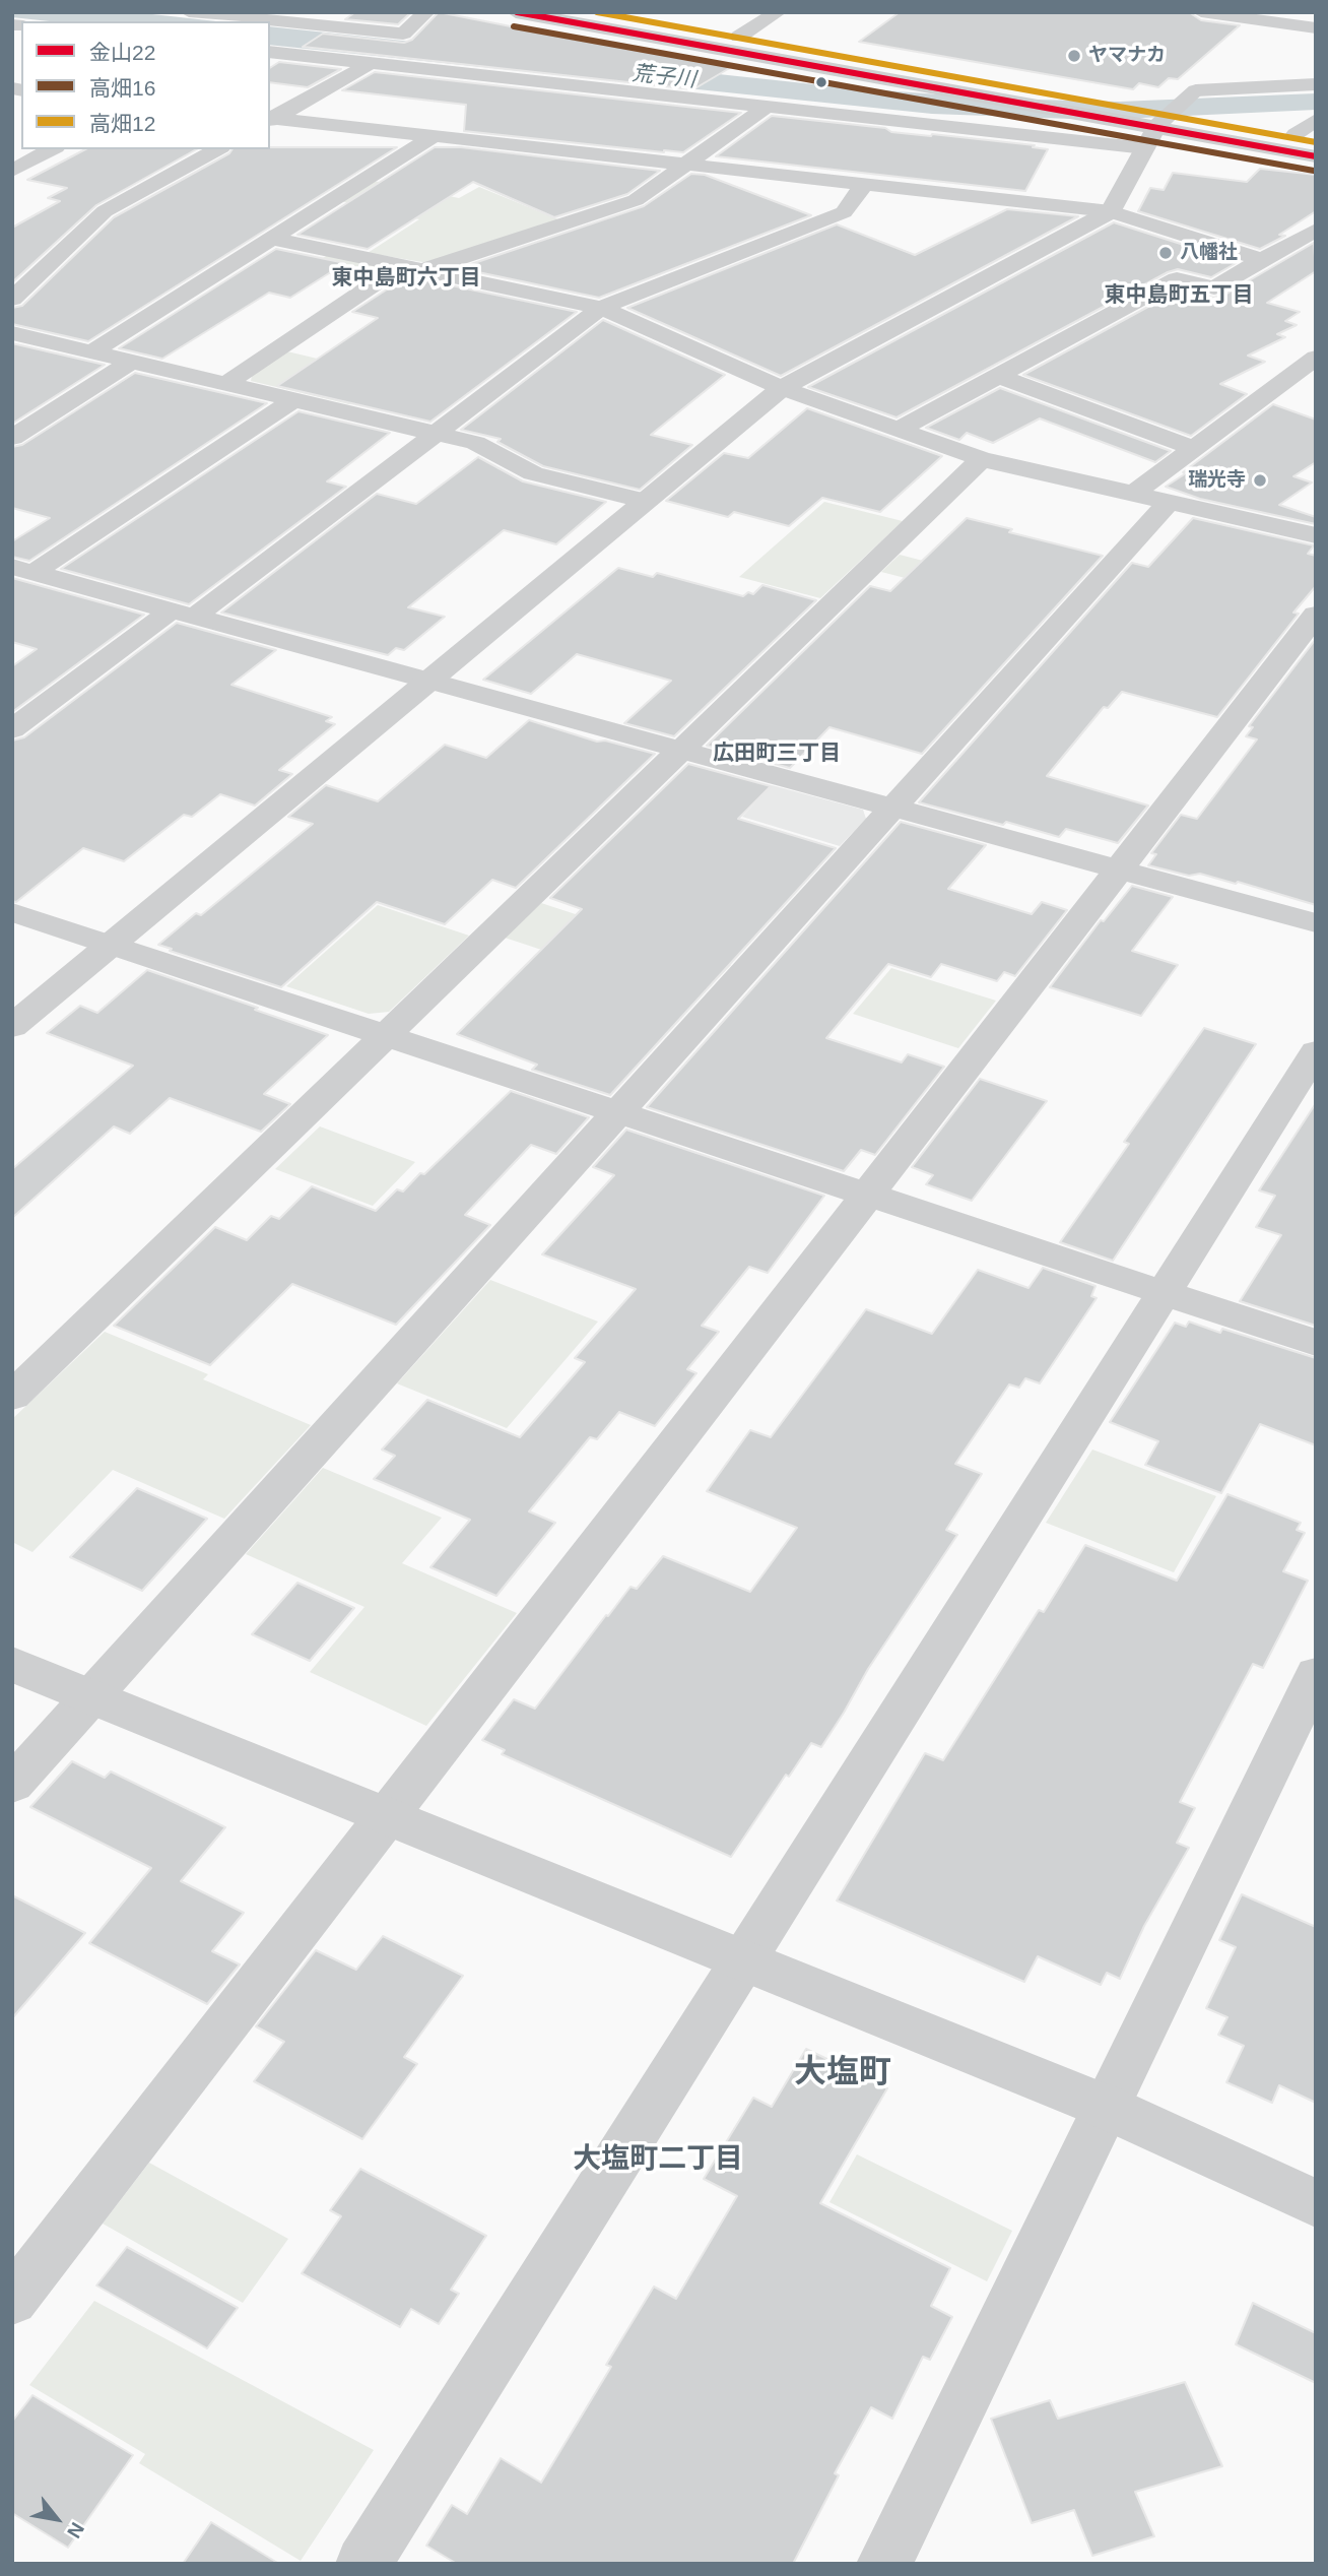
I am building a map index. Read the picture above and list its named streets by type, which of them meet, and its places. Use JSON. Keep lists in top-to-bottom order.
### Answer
{
  "districts": [
    "東中島町六丁目",
    "東中島町五丁目",
    "広田町三丁目",
    "大塩町",
    "大塩町二丁目"
  ],
  "water": ["荒子川"],
  "places": ["ヤマナカ", "八幡社", "瑞光寺"],
  "lines": ["transit line 金山22", "transit line 高畑12", "transit line 高畑16"],
  "legend": ["金山22", "高畑16", "高畑12"],
  "north": "bottom right"
}
